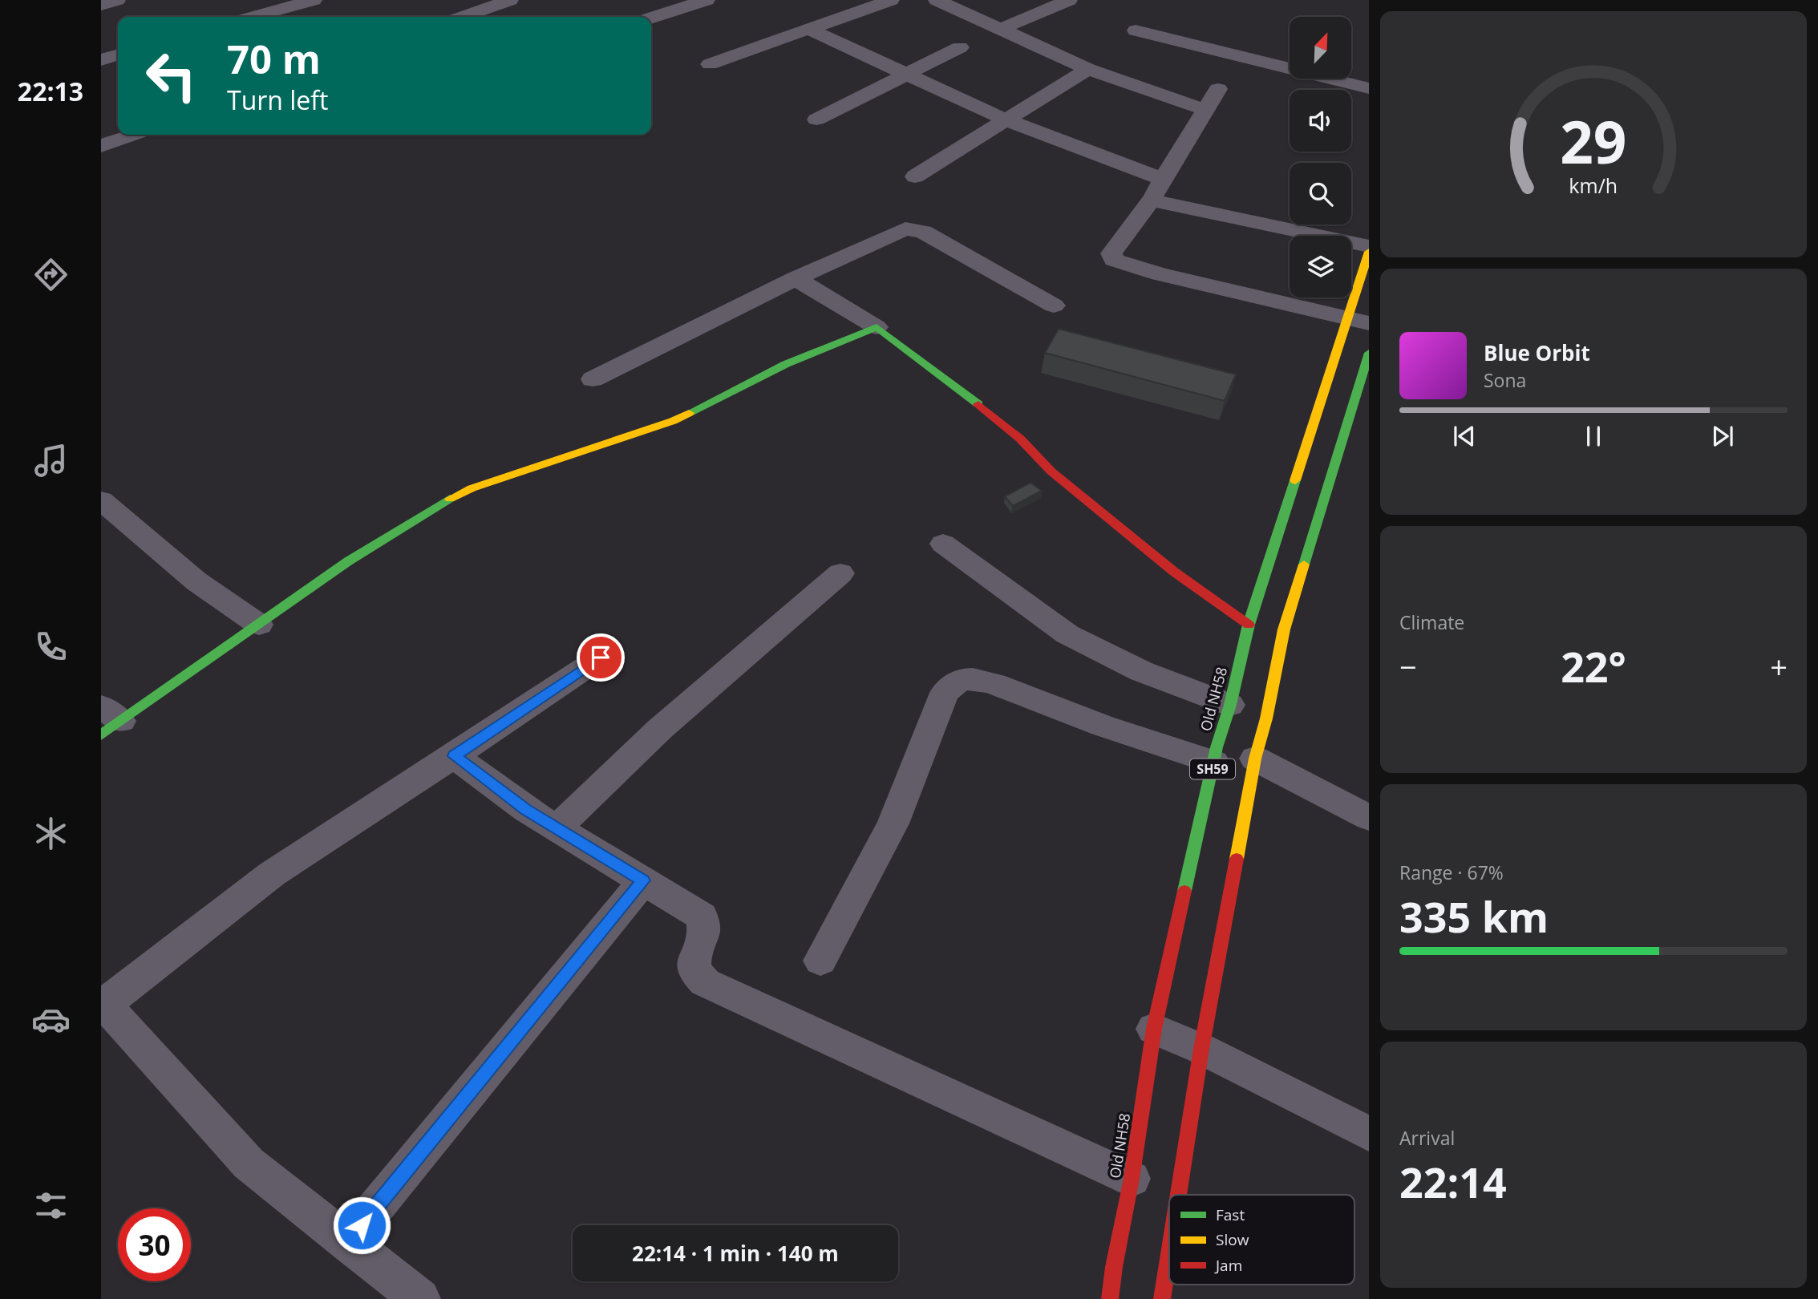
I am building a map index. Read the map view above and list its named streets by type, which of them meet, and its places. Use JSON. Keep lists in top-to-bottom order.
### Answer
{
  "streets": {
    "main road": ["Old NH58", "SH59"]
  },
  "legend": ["Fast", "Slow", "Jam"],
  "north": "top right",
  "page": {
    "tabs": "22:13",
    "turn": ["70 m", "Turn left"],
    "song": ["Blue Orbit", "Sona"],
    "tile": [
      "Climate",
      ["Range · 67%", "335 km"],
      ["Arrival", "22:14"]
    ],
    "heat": ["−", "22°", "+"],
    "limit": "30",
    "trip": "22:14 · 1 min · 140 m",
    "gauge": ["29", "km/h"]
  }
}
